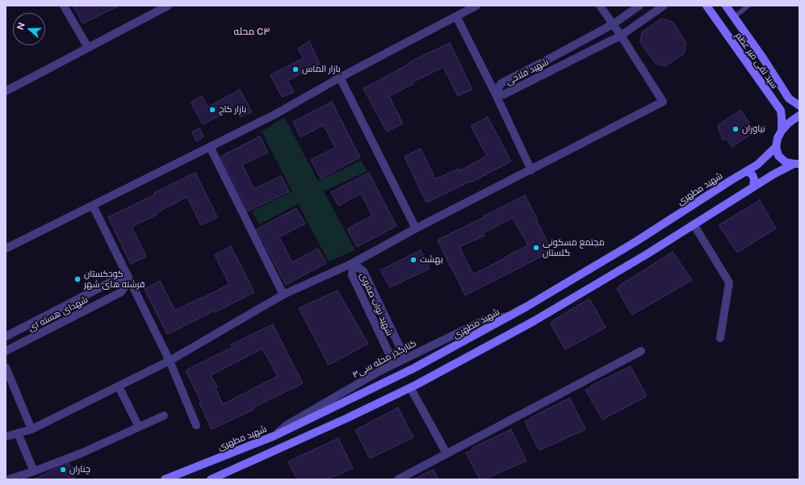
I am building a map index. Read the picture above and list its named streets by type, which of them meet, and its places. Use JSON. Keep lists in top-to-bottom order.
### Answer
{
  "streets": {
    "main road": ["سید تقی میر عظم", "شهید مطهری"],
    "street": [
      "شهید فلاحی",
      "شهید نواب صفوی",
      "شهدای هسته ای",
      "کنارگذر محله سی۳"
    ]
  },
  "crossings": [
    ["شهید مطهری", "کنارگذر محله سی۳"],
    ["شهید نواب صفوی", "کنارگذر محله سی۳"]
  ],
  "districts": ["محله C۳"],
  "places": [
    "بازار الماس",
    "بازار کاج",
    "نیاوران",
    "مجتمع مسکونی گلستان",
    "بهشت",
    "کودکستان فرشته های شهر",
    "چناران"
  ],
  "north": "left"
}
